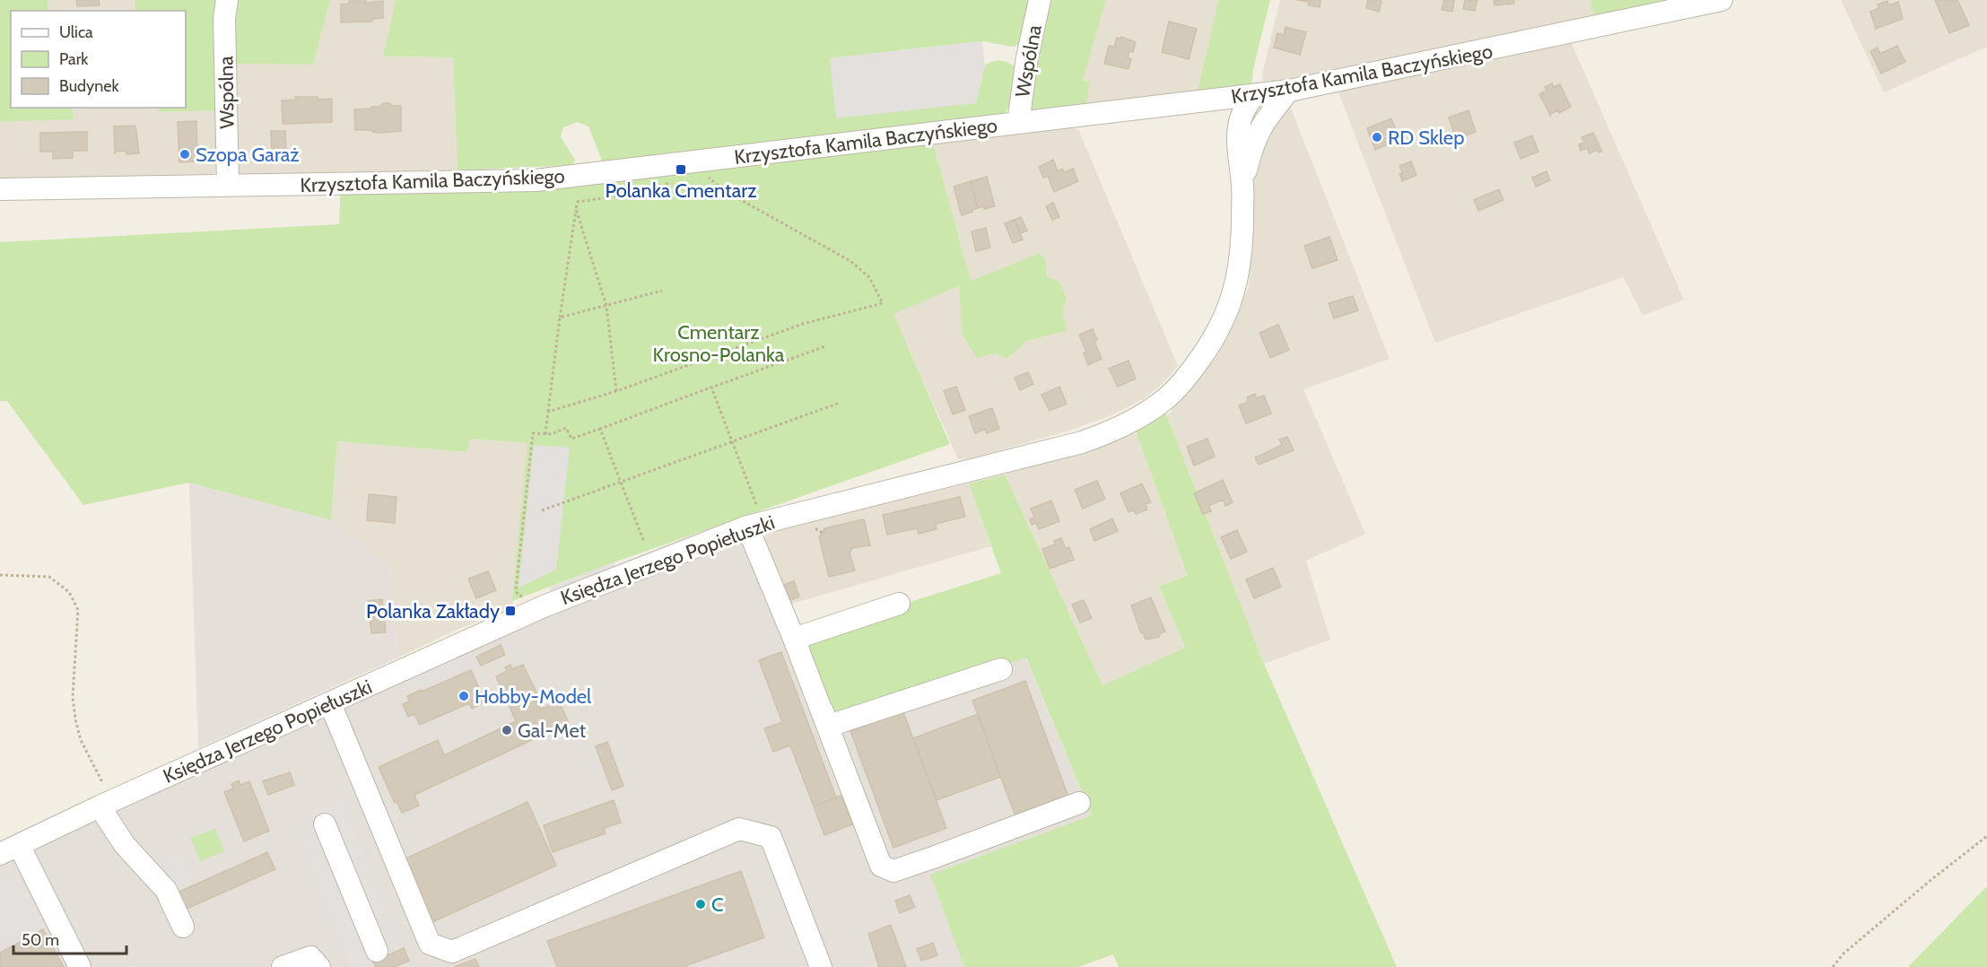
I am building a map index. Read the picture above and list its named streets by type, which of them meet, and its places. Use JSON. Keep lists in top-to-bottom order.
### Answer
{
  "streets": {
    "street": ["Wspólna", "Krzysztofa Kamila Baczyńskiego", "Księdza Jerzego Popiełuszki"]
  },
  "crossings": [
    ["Wspólna", "Krzysztofa Kamila Baczyńskiego"],
    ["Krzysztofa Kamila Baczyńskiego", "Księdza Jerzego Popiełuszki"]
  ],
  "parks": ["Cmentarz Krosno-Polanka"],
  "places": {
    "other": [
      "RD Sklep",
      "Szopa Garaż",
      "Hobby-Model",
      "Gal-Met",
      "C"
    ],
    "transit": ["Polanka Cmentarz", "Polanka Zakłady"]
  },
  "legend": ["Ulica", "Park", "Budynek"],
  "scale_bar": "50 m"
}
